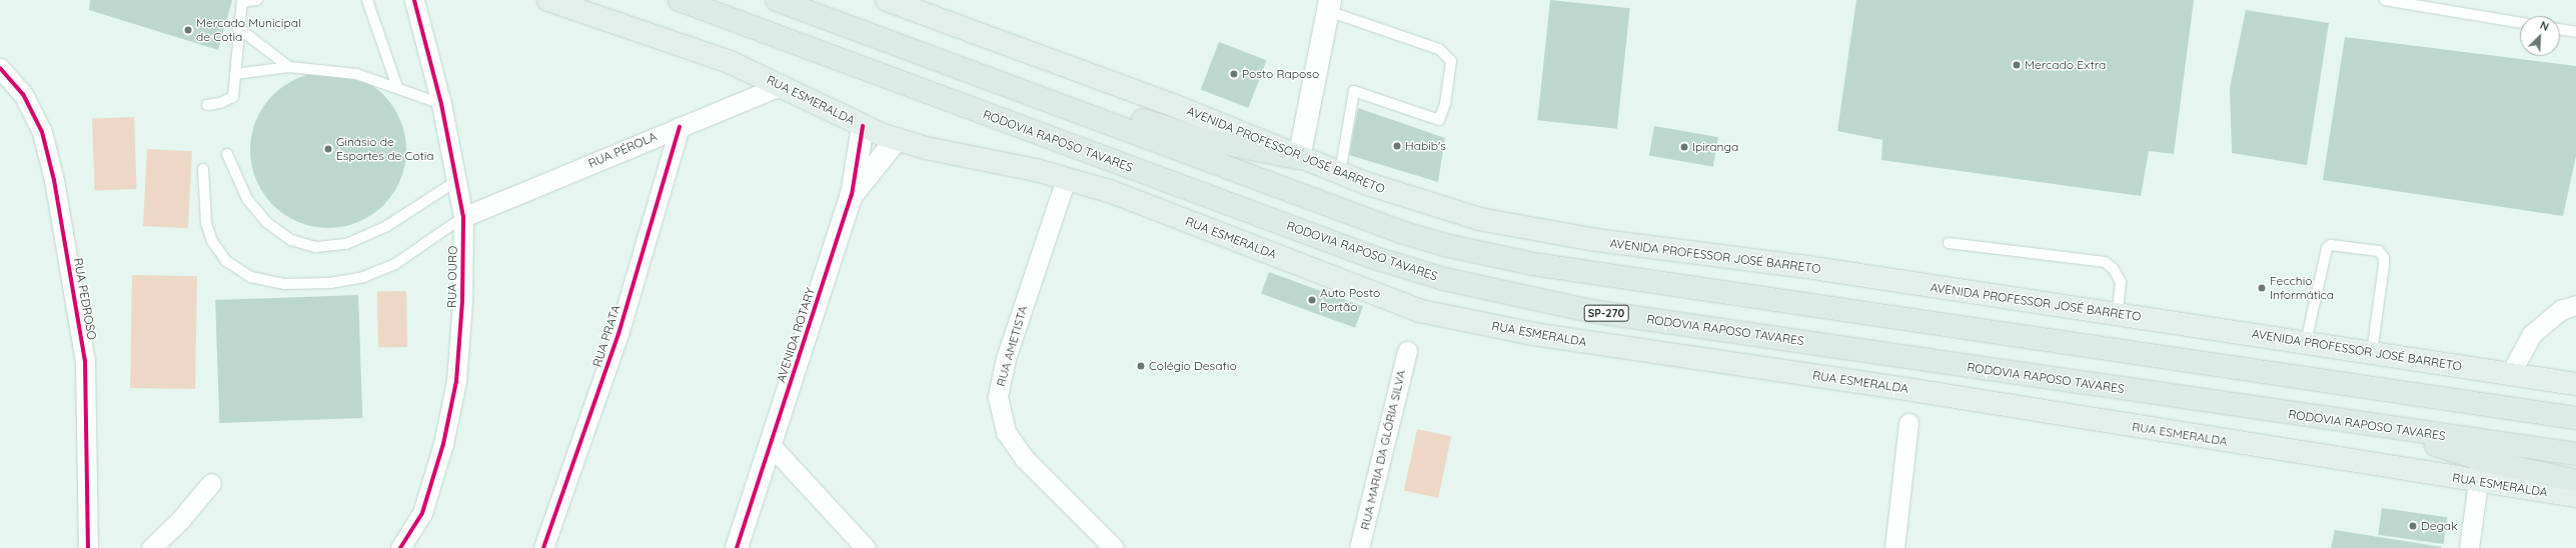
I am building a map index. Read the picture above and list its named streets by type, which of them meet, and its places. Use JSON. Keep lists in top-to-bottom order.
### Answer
{
  "streets": {
    "highway": [
      "RUA ESMERALDA",
      "RODOVIA RAPOSO TAVARES",
      "AVENIDA PROFESSOR JOSÉ BARRETO",
      "SP-270"
    ],
    "street": [
      "RUA PÉROLA",
      "RUA OURO",
      "RUA PEDROSO",
      "AVENIDA ROTARY",
      "RUA PRATA",
      "RUA AMETISTA",
      "RUA MARIA DA GLÓRIA SILVA"
    ]
  },
  "crossings": [
    ["RUA ESMERALDA", "RUA PÉROLA"],
    ["RUA ESMERALDA", "AVENIDA ROTARY"],
    ["RUA ESMERALDA", "RUA AMETISTA"],
    ["RUA PÉROLA", "RUA OURO"],
    ["RUA PÉROLA", "RUA PRATA"]
  ],
  "places": [
    "Mercado Municipal de Cotia",
    "Mercado Extra",
    "Posto Raposo",
    "Habib's",
    "Ipiranga",
    "Ginásio de Esportes de Cotia",
    "Fecchio Informática",
    "Auto Posto Portão",
    "Colégio Desafio",
    "Degak"
  ],
  "north": "top right"
}
